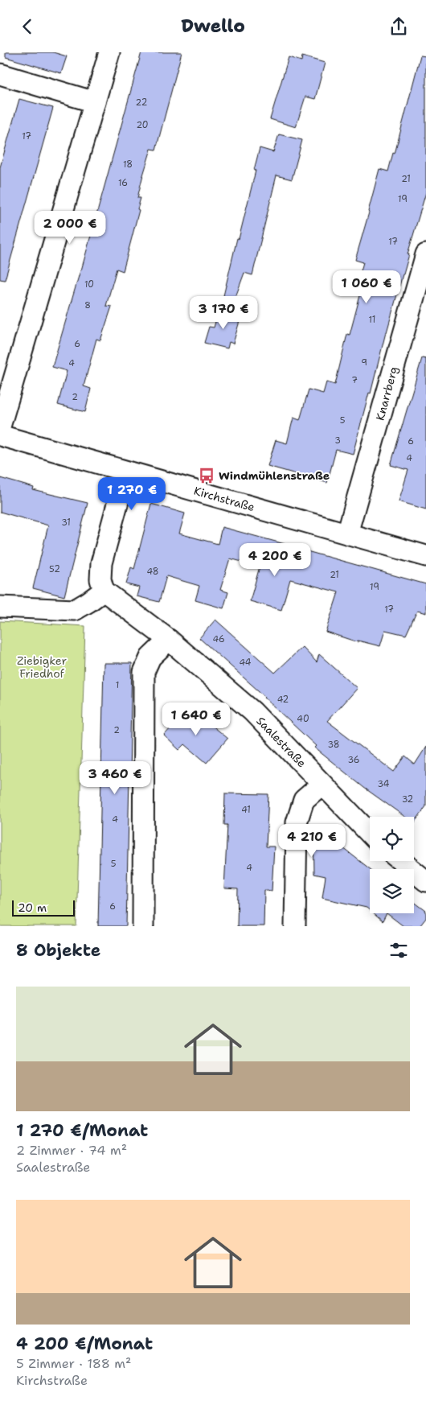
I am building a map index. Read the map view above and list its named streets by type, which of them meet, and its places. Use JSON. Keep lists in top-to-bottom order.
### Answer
{
  "streets": {
    "street": ["Knarrberg", "Kirchstraße", "Saalestraße"]
  },
  "crossings": [
    ["Knarrberg", "Kirchstraße"]
  ],
  "parks": ["Ziebigker Friedhof"],
  "places": {
    "bus stop": ["Windmühlenstraße"]
  },
  "house_numbers": [
    "22",
    "20",
    "17",
    "18",
    "21",
    "16",
    "19",
    "17",
    "10",
    "8",
    "11",
    "6",
    "9",
    "4",
    "7",
    "2",
    "5",
    "3",
    "6",
    "4",
    "31",
    "52",
    "48",
    "21",
    "19",
    "17",
    "46",
    "44",
    "1",
    "42",
    "40",
    "2",
    "38",
    "36",
    "34",
    "32",
    "41",
    "4",
    "5",
    "4",
    "6"
  ],
  "scale_bar": "20 m",
  "page": {
    "header": "Dwello",
    "price": [
      "2 000 €",
      "1 060 €",
      "3 170 €",
      "1 270 €",
      "4 200 €",
      "1 640 €",
      "3 460 €",
      "4 210 €"
    ],
    "scale": "20 m",
    "heading": "8 Objekte",
    "list": [
      {
        "name": "1 270 €/Monat",
        "note": "2 Zimmer · 74 m² · Saalestraße"
      },
      {
        "name": "4 200 €/Monat",
        "note": "5 Zimmer · 188 m² · Kirchstraße"
      }
    ]
  }
}
